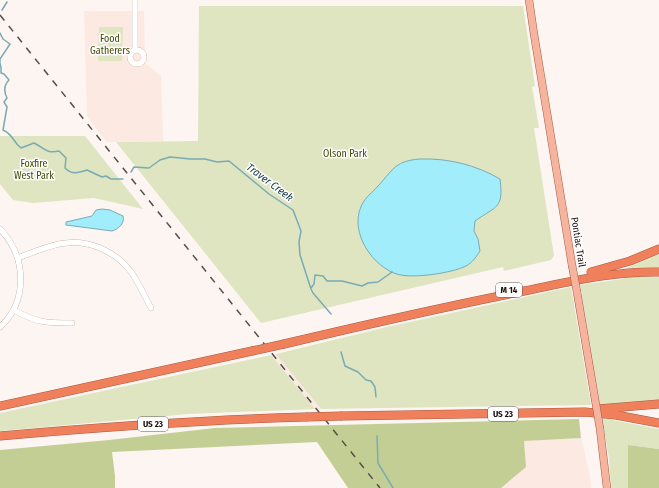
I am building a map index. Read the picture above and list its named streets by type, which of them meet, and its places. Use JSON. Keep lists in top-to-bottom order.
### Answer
{
  "streets": {
    "highway": ["M 14", "US 23"],
    "main road": ["Pontiac Trail"]
  },
  "water": ["Traver Creek"],
  "parks": ["Food Gatherers", "Olson Park", "Foxfire West Park"]
}
